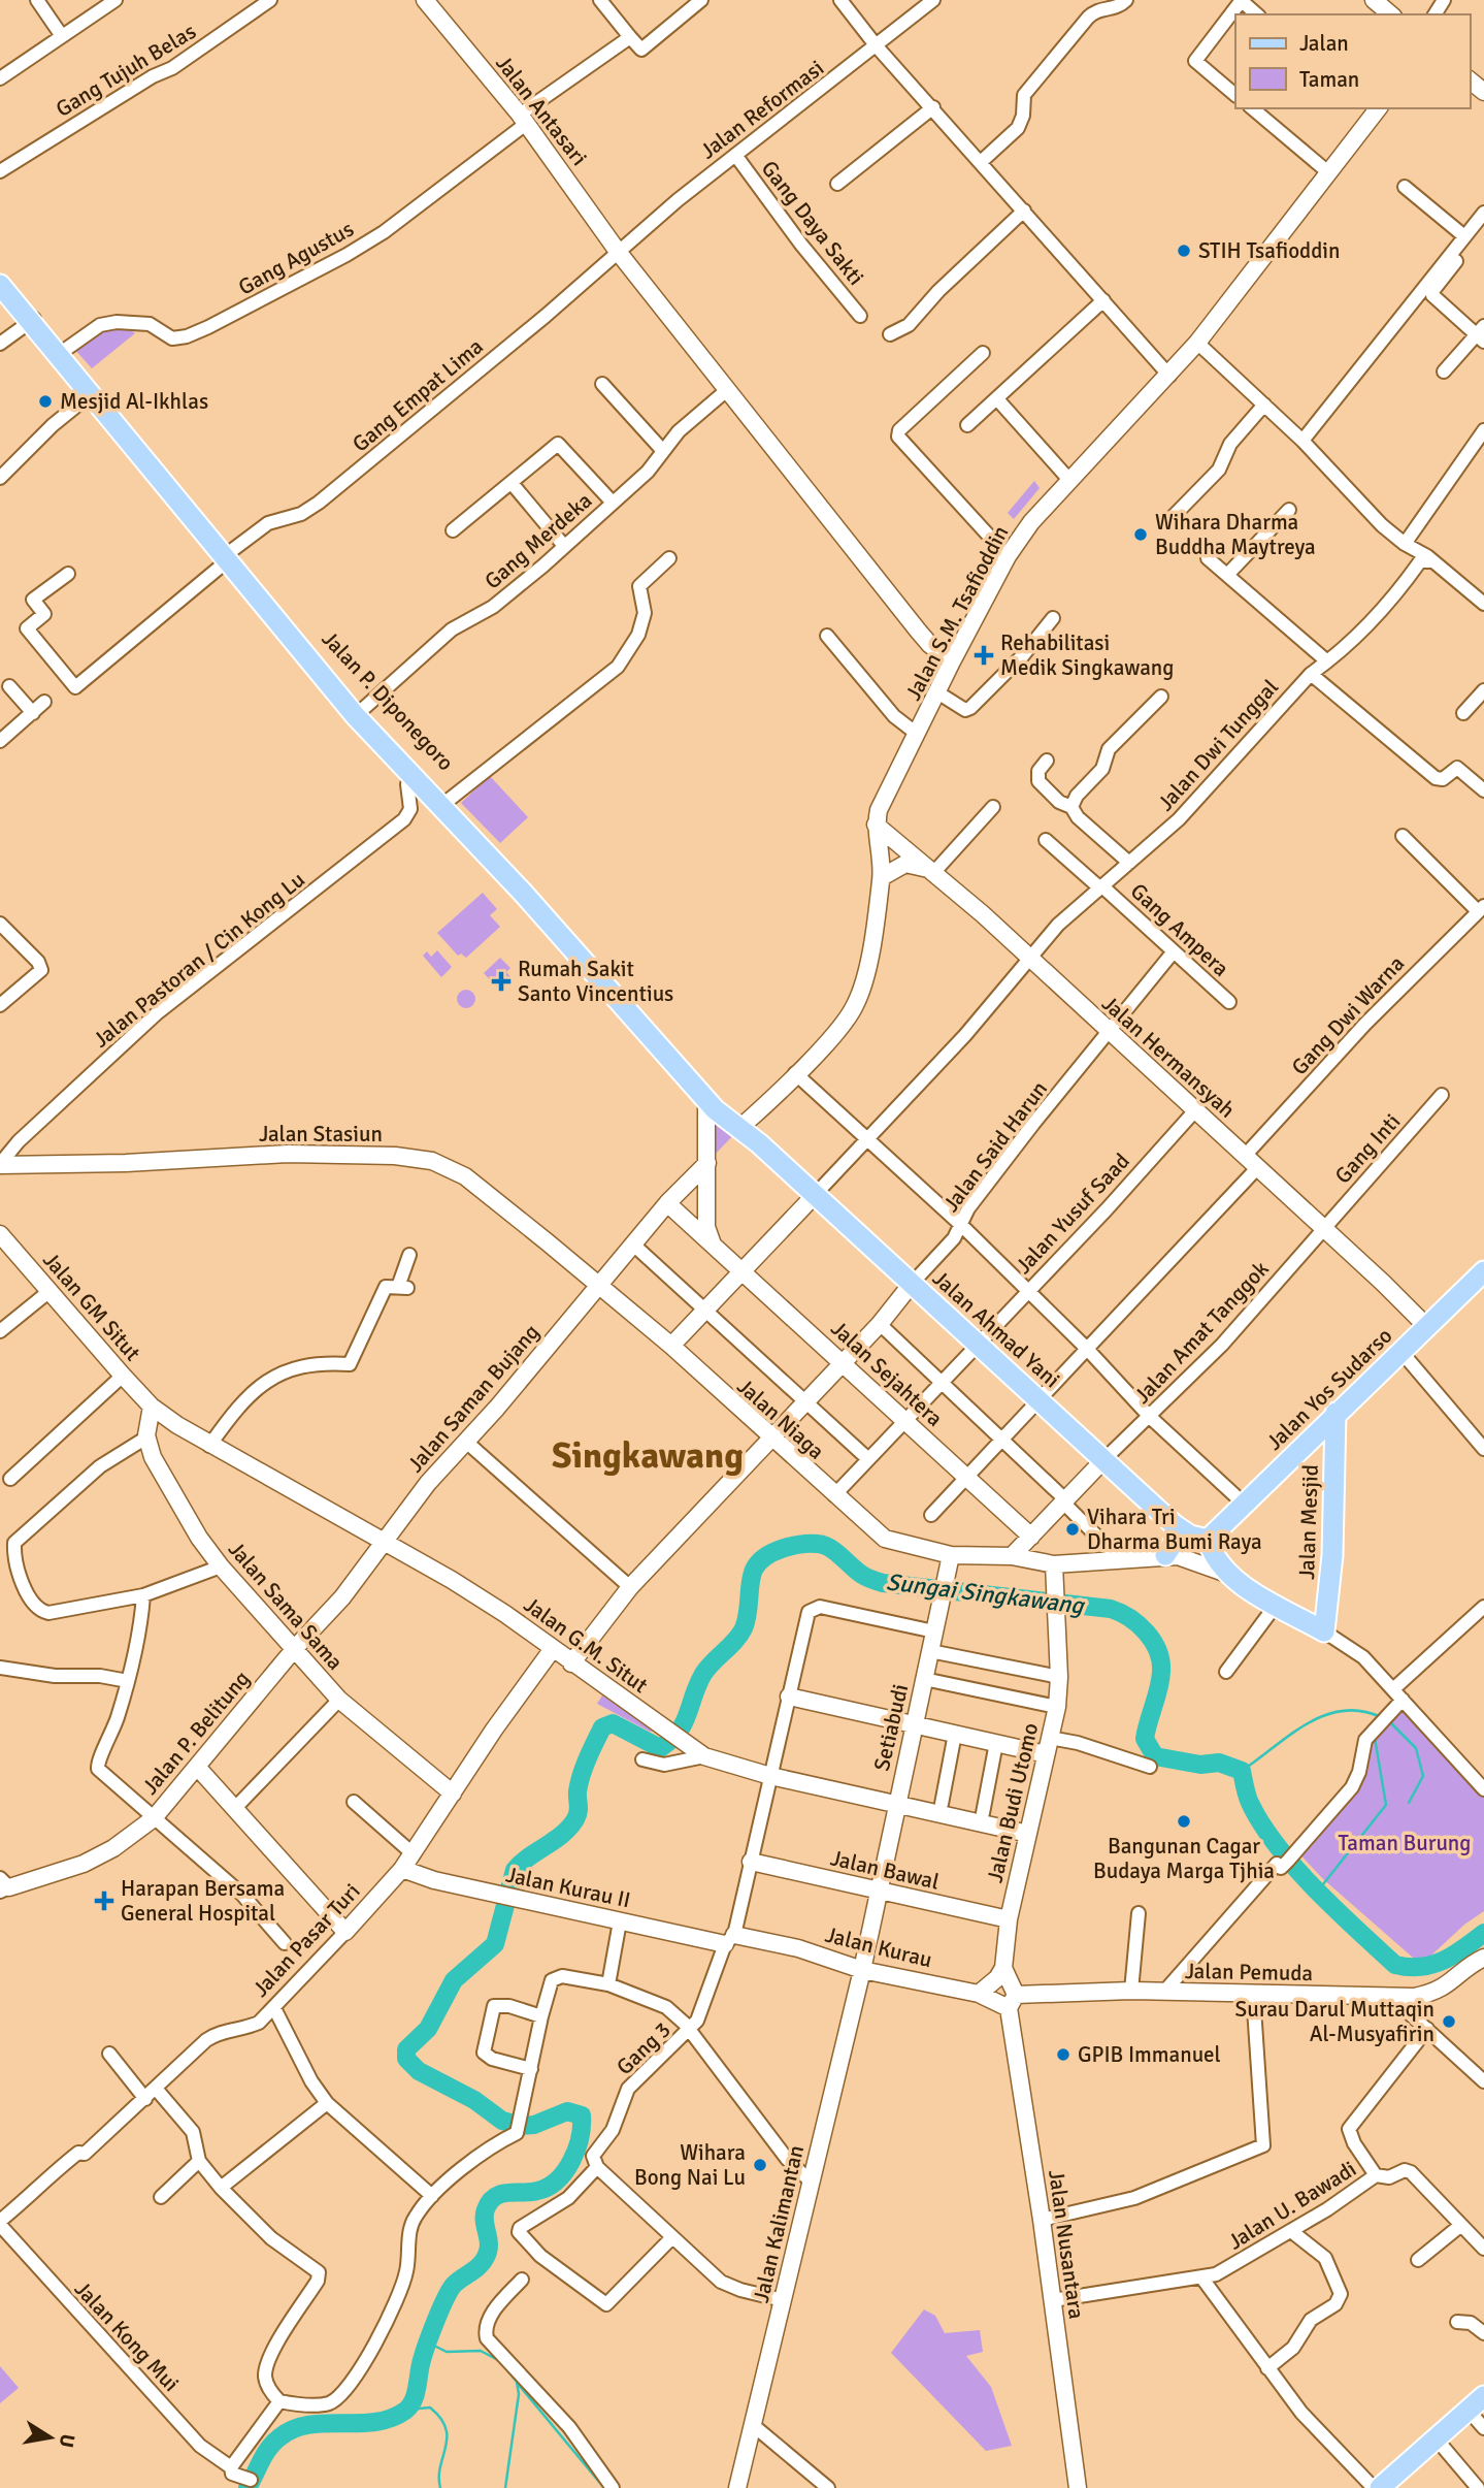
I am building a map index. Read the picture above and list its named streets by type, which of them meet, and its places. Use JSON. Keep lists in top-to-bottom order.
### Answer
{
  "streets": {
    "main road": [
      "Jalan P. Diponegoro",
      "Jalan Ahmad Yani",
      "Jalan Yos Sudarso",
      "Jalan Mesjid"
    ],
    "street": [
      "Gang Tujuh Belas",
      "Jalan Reformasi",
      "Jalan Antasari",
      "Gang Daya Sakti",
      "Gang Agustus",
      "Gang Empat Lima",
      "Gang Merdeka",
      "Jalan S.M. Tsafioddin",
      "Jalan Dwi Tunggal",
      "Gang Ampera",
      "Jalan Pastoran / Cin Kong Lu",
      "Gang Dwi Warna",
      "Jalan Hermansyah",
      "Jalan Stasiun",
      "Jalan Said Harun",
      "Gang Inti",
      "Jalan Yusuf Saad",
      "Jalan GM Situt",
      "Jalan Amat Tanggok",
      "Jalan Sejahtera",
      "Jalan Saman Bujang",
      "Jalan Niaga",
      "Jalan Sama Sama",
      "Jalan G.M. Situt",
      "Setiabudi",
      "Jalan P. Belitung",
      "Jalan Budi Utomo",
      "Jalan Bawal",
      "Jalan Kurau II",
      "Jalan Pasar Turi",
      "Jalan Kurau",
      "Jalan Pemuda",
      "Gang 3",
      "Jalan U. Bawadi",
      "Jalan Kalimantan",
      "Jalan Nusantara",
      "Jalan Kong Mui"
    ]
  },
  "crossings": [
    ["Jalan Reformasi", "Jalan Antasari"],
    ["Jalan Reformasi", "Gang Daya Sakti"],
    ["Jalan Reformasi", "Gang Empat Lima"],
    ["Jalan Antasari", "Gang Agustus"],
    ["Jalan Antasari", "Gang Empat Lima"],
    ["Jalan Antasari", "Gang Merdeka"],
    ["Jalan Antasari", "Jalan S.M. Tsafioddin"],
    ["Gang Agustus", "Jalan P. Diponegoro"],
    ["Gang Empat Lima", "Jalan P. Diponegoro"],
    ["Gang Merdeka", "Jalan P. Diponegoro"],
    ["Jalan S.M. Tsafioddin", "Jalan P. Diponegoro"],
    ["Jalan S.M. Tsafioddin", "Jalan Hermansyah"],
    ["Jalan P. Diponegoro", "Jalan Ahmad Yani"],
    ["Jalan Dwi Tunggal", "Gang Ampera"],
    ["Jalan Dwi Tunggal", "Jalan Hermansyah"],
    ["Jalan Dwi Tunggal", "Jalan Ahmad Yani"],
    ["Gang Ampera", "Jalan Said Harun"],
    ["Jalan Pastoran / Cin Kong Lu", "Jalan Stasiun"],
    ["Gang Dwi Warna", "Jalan Hermansyah"],
    ["Gang Dwi Warna", "Jalan Ahmad Yani"],
    ["Gang Dwi Warna", "Jalan Sejahtera"],
    ["Jalan Hermansyah", "Jalan Said Harun"],
    ["Jalan Hermansyah", "Gang Inti"],
    ["Jalan Hermansyah", "Jalan Yusuf Saad"],
    ["Jalan Hermansyah", "Jalan Amat Tanggok"],
    ["Jalan Hermansyah", "Jalan Yos Sudarso"],
    ["Jalan Stasiun", "Jalan Saman Bujang"],
    ["Jalan Stasiun", "Jalan Niaga"],
    ["Jalan Said Harun", "Jalan Ahmad Yani"],
    ["Gang Inti", "Jalan Amat Tanggok"],
    ["Jalan Yusuf Saad", "Jalan Ahmad Yani"],
    ["Jalan Yusuf Saad", "Jalan Sejahtera"],
    ["Jalan Yusuf Saad", "Jalan Niaga"],
    ["Jalan GM Situt", "Jalan G.M. Situt"],
    ["Jalan Ahmad Yani", "Jalan Amat Tanggok"],
    ["Jalan Ahmad Yani", "Jalan Yos Sudarso"],
    ["Jalan Sejahtera", "Jalan Saman Bujang"],
    ["Jalan Yos Sudarso", "Jalan Mesjid"],
    ["Jalan Saman Bujang", "Jalan Niaga"],
    ["Jalan Saman Bujang", "Jalan G.M. Situt"],
    ["Jalan Saman Bujang", "Jalan P. Belitung"],
    ["Jalan Niaga", "Setiabudi"],
    ["Jalan Sama Sama", "Jalan P. Belitung"],
    ["Jalan Sama Sama", "Jalan Pasar Turi"],
    ["Jalan G.M. Situt", "Setiabudi"],
    ["Jalan G.M. Situt", "Jalan P. Belitung"],
    ["Jalan G.M. Situt", "Jalan Budi Utomo"],
    ["Jalan G.M. Situt", "Jalan Pasar Turi"],
    ["Jalan G.M. Situt", "Gang 3"],
    ["Setiabudi", "Jalan Bawal"],
    ["Setiabudi", "Jalan Kurau"],
    ["Setiabudi", "Gang 3"],
    ["Setiabudi", "Jalan Kalimantan"],
    ["Jalan Budi Utomo", "Jalan Bawal"],
    ["Jalan Bawal", "Gang 3"],
    ["Jalan Kurau II", "Jalan Pasar Turi"],
    ["Jalan Kurau II", "Jalan Kurau"],
    ["Jalan Kurau II", "Gang 3"],
    ["Jalan Pasar Turi", "Jalan Kong Mui"],
    ["Jalan Kurau", "Jalan Pemuda"],
    ["Jalan Kurau", "Gang 3"],
    ["Jalan Kurau", "Jalan Kalimantan"],
    ["Jalan Kurau", "Jalan Nusantara"],
    ["Jalan Pemuda", "Jalan Nusantara"],
    ["Jalan U. Bawadi", "Jalan Nusantara"]
  ],
  "districts": ["Singkawang"],
  "water": ["Sungai Singkawang"],
  "parks": ["Taman Burung"],
  "places": {
    "other": [
      "STIH Tsafioddin",
      "Mesjid Al-Ikhlas",
      "Wihara Dharma Buddha Maytreya",
      "Vihara Tri Dharma Bumi Raya",
      "Bangunan Cagar Budaya Marga Tjhia",
      "Surau Darul Muttaqin Al-Musyafirin",
      "GPIB Immanuel",
      "Wihara Bong Nai Lu"
    ],
    "health": ["Rehabilitasi Medik Singkawang", "Rumah Sakit Santo Vincentius", "Harapan Bersama General Hospital"]
  },
  "legend": ["Jalan", "Taman"],
  "north": "right"
}
